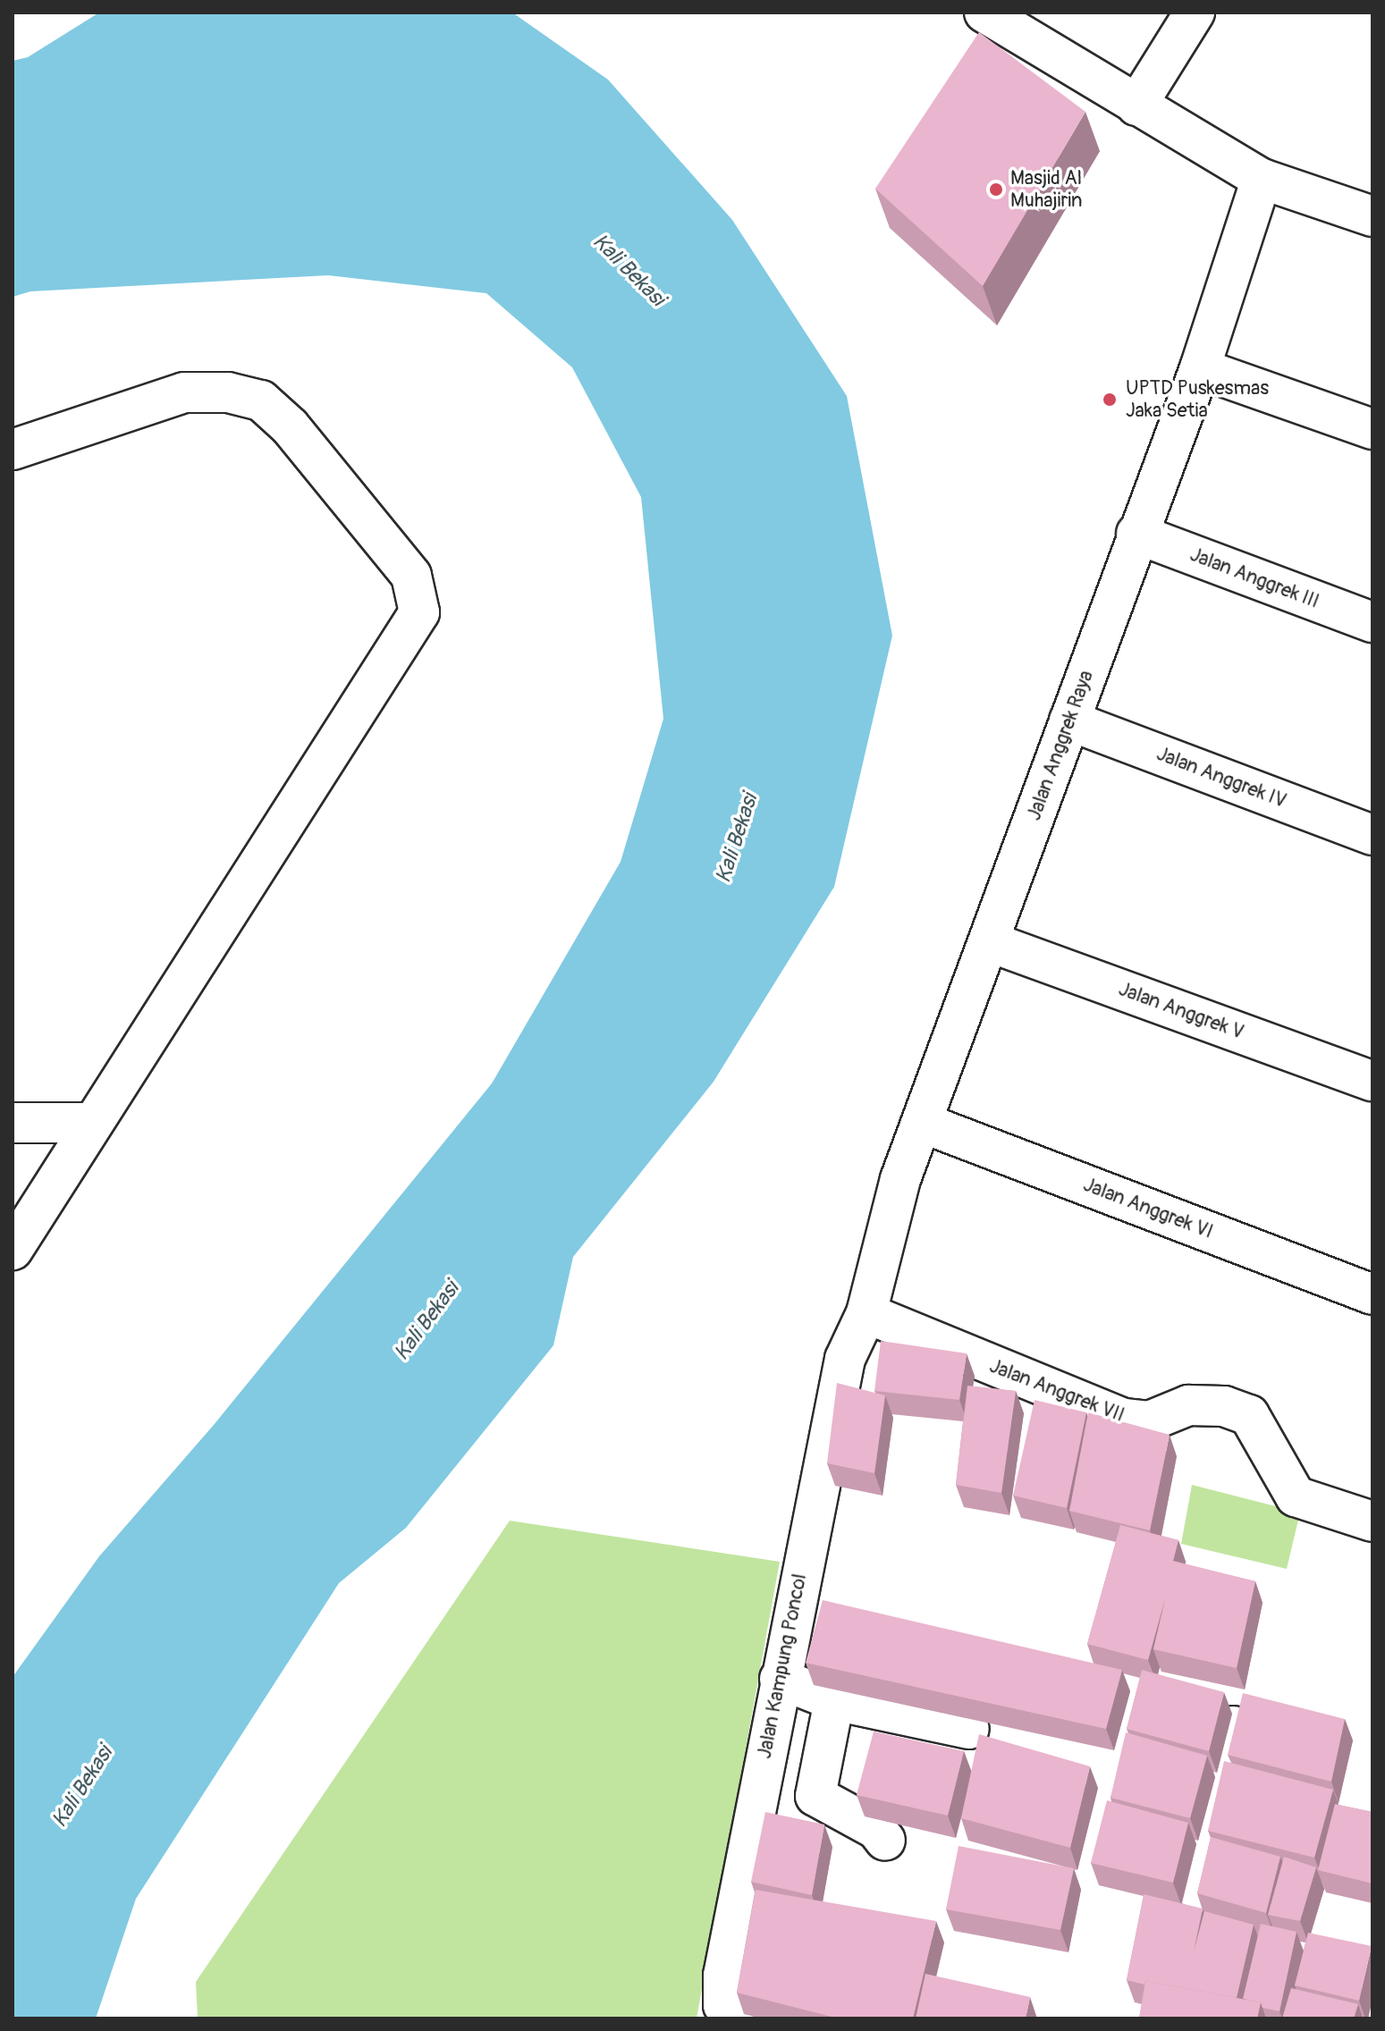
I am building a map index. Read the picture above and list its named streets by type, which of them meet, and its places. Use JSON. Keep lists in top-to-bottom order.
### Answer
{
  "streets": {
    "street": [
      "Jalan Anggrek III",
      "Jalan Anggrek Raya",
      "Jalan Anggrek IV",
      "Jalan Anggrek V",
      "Jalan Anggrek VI",
      "Jalan Anggrek VII",
      "Jalan Kampung Poncol"
    ]
  },
  "crossings": [
    ["Jalan Anggrek III", "Jalan Anggrek Raya"],
    ["Jalan Anggrek Raya", "Jalan Anggrek IV"],
    ["Jalan Anggrek Raya", "Jalan Anggrek V"],
    ["Jalan Anggrek Raya", "Jalan Anggrek VI"],
    ["Jalan Anggrek Raya", "Jalan Anggrek VII"],
    ["Jalan Anggrek Raya", "Jalan Kampung Poncol"],
    ["Jalan Anggrek VII", "Jalan Kampung Poncol"]
  ],
  "water": ["Kali Bekasi"],
  "places": ["Masjid Al Muhajirin", "UPTD Puskesmas Jaka Setia"]
}
